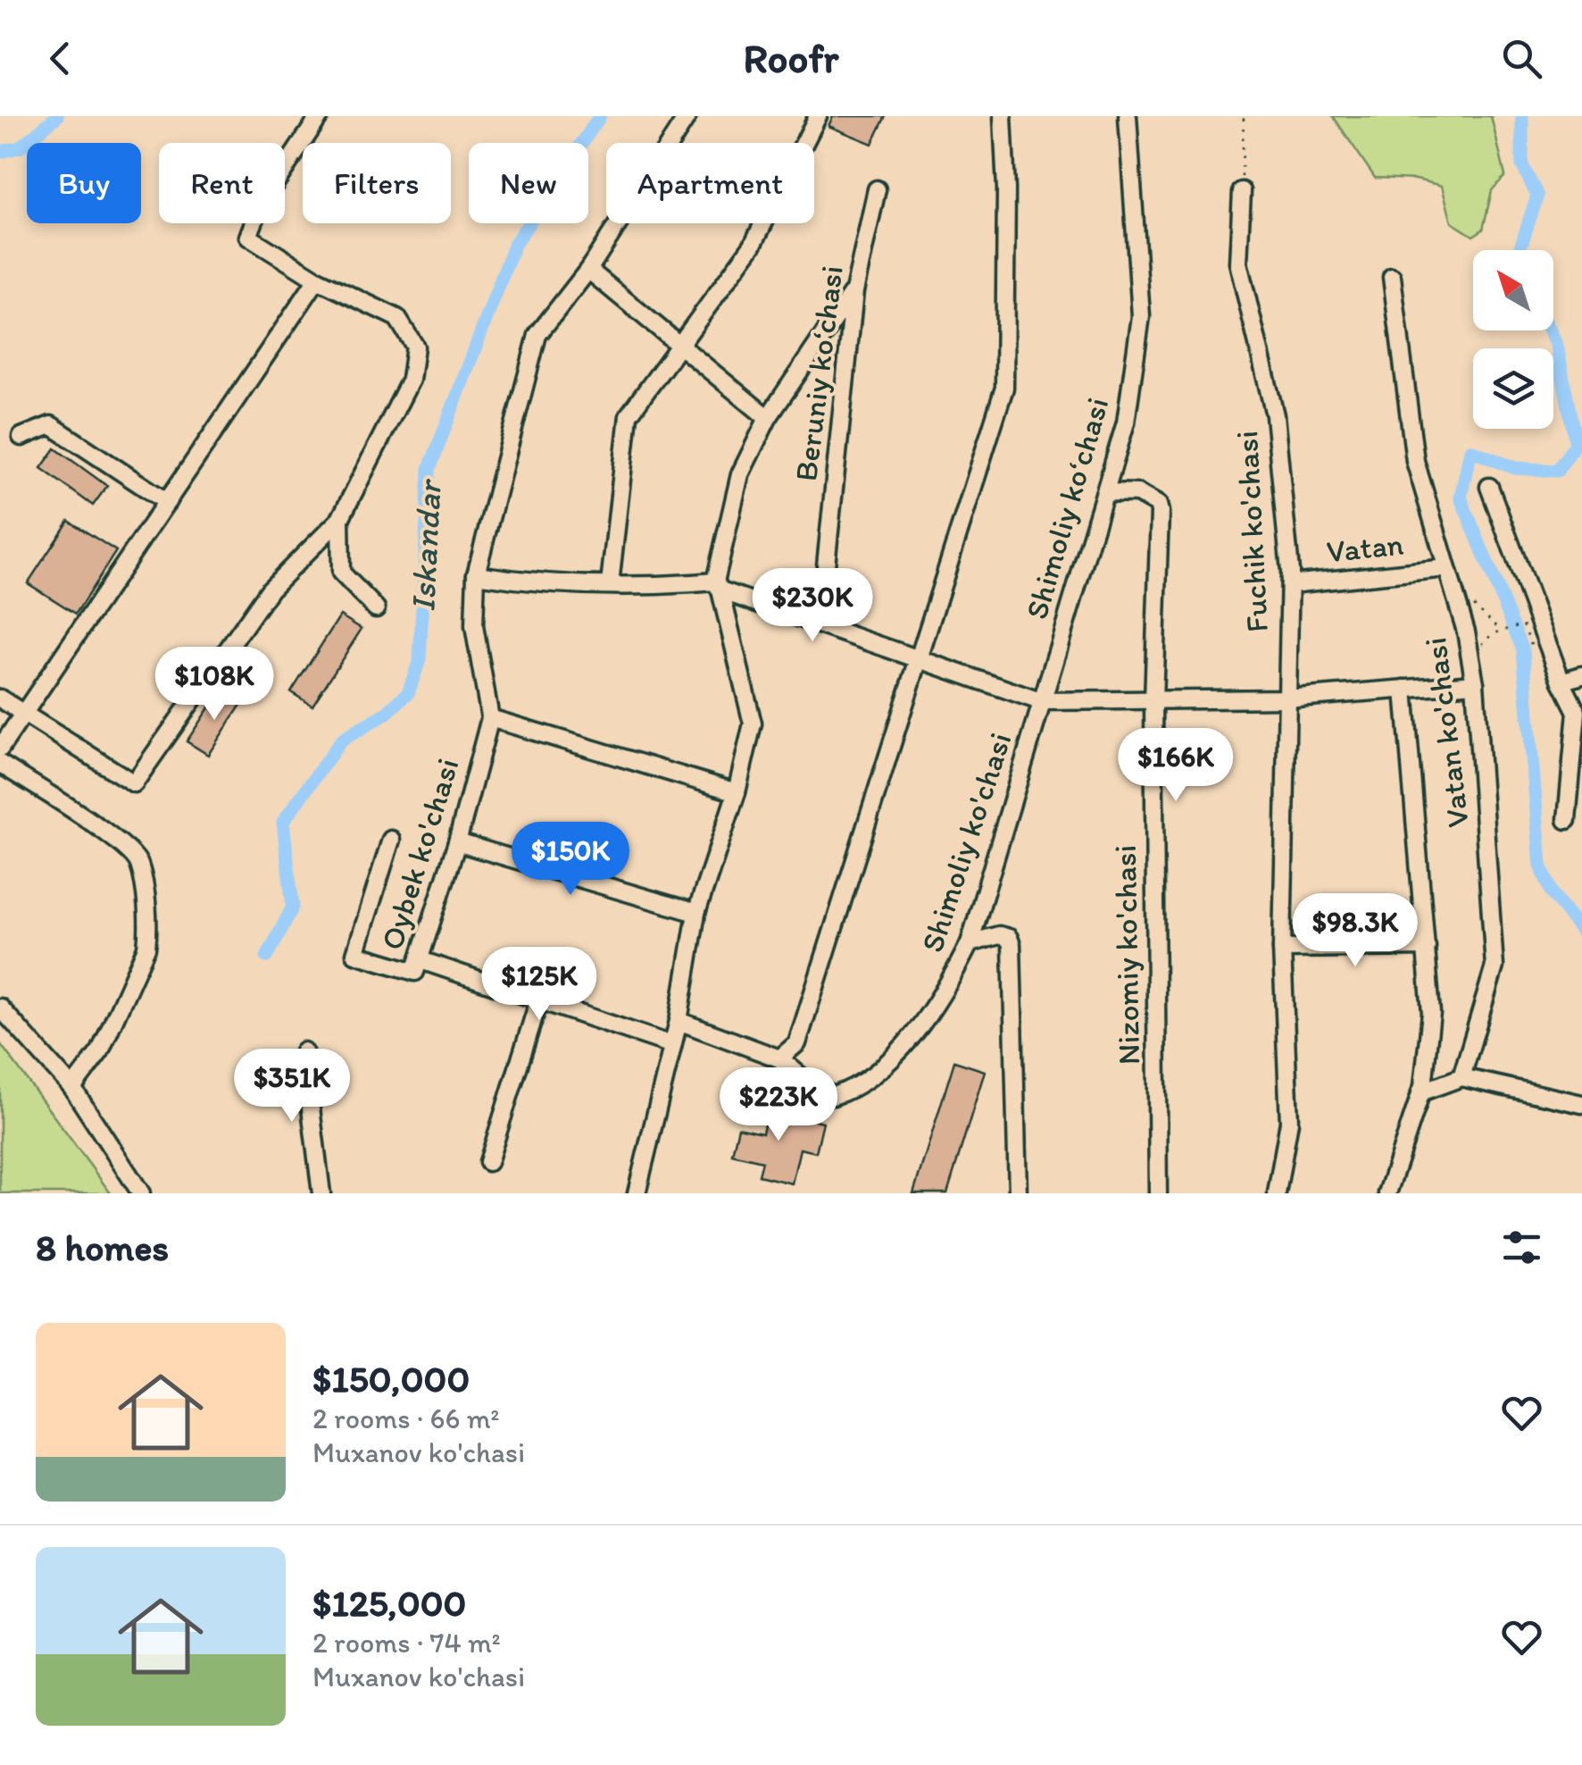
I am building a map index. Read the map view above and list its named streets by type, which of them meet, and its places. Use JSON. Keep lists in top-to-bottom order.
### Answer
{
  "streets": {
    "street": [
      "Beruniy ko‘chasi",
      "Shimoliy ko‘chasi",
      "Fuchik ko'chasi",
      "Vatan",
      "Vatan ko'chasi",
      "Shimoliy ko'chasi",
      "Oybek ko'chasi",
      "Nizomiy ko'chasi"
    ]
  },
  "crossings": [
    ["Shimoliy ko‘chasi", "Shimoliy ko'chasi"],
    ["Shimoliy ko‘chasi", "Nizomiy ko'chasi"],
    ["Fuchik ko'chasi", "Vatan"],
    ["Vatan", "Vatan ko'chasi"]
  ],
  "water": ["Iskandar"],
  "north": "top left",
  "page": {
    "header": "Roofr",
    "chip": [
      "Buy",
      "Rent",
      "Filters",
      "New",
      "Apartment"
    ],
    "price": [
      "$230K",
      "$108K",
      "$166K",
      "$150K",
      "$98.3K",
      "$125K",
      "$351K",
      "$223K"
    ],
    "heading": "8 homes",
    "list": [
      {
        "name": "$150,000",
        "note": "2 rooms · 66 m² · Muxanov ko'chasi"
      },
      {
        "name": "$125,000",
        "note": "2 rooms · 74 m² · Muxanov ko'chasi"
      }
    ]
  }
}
